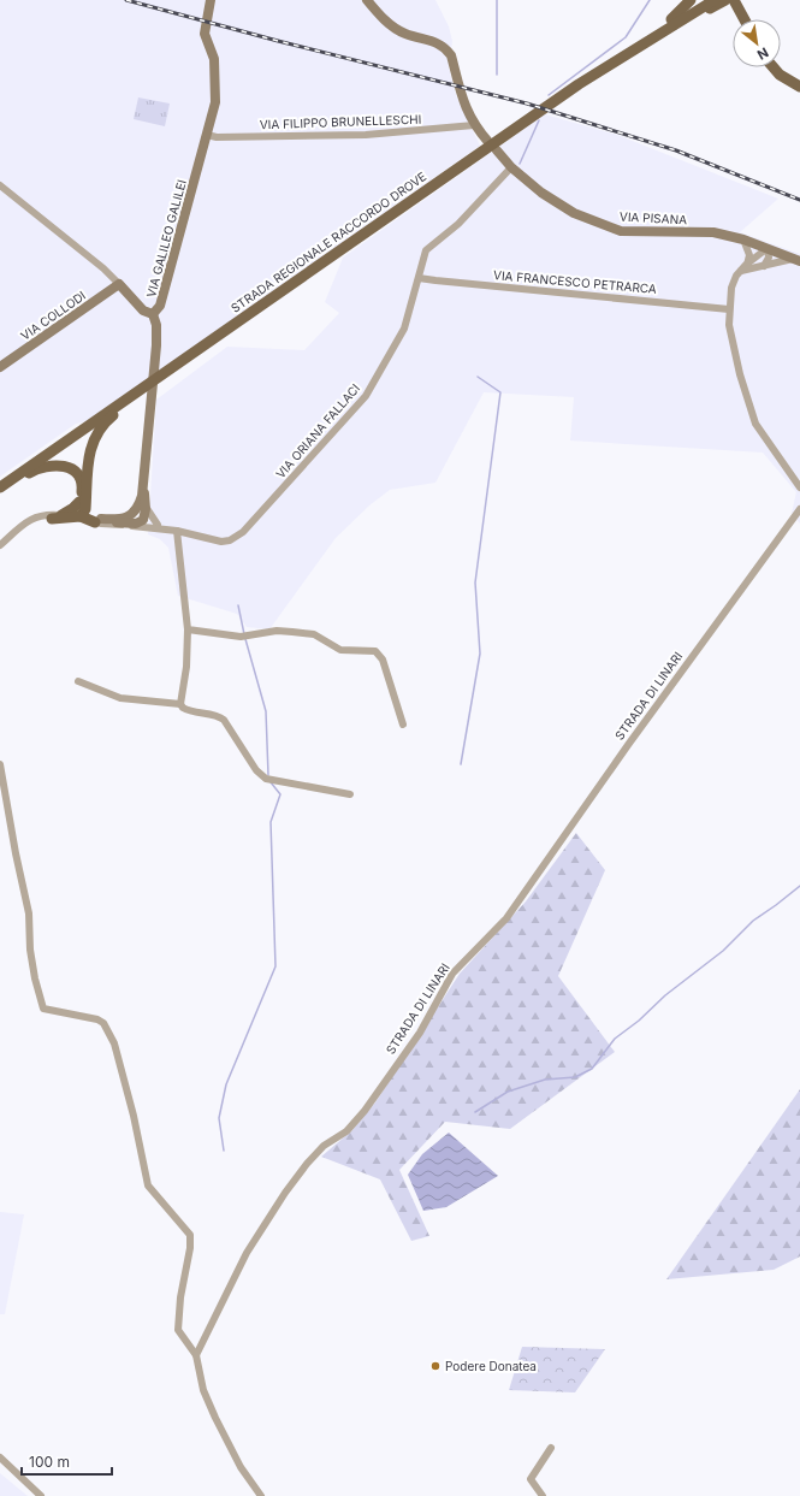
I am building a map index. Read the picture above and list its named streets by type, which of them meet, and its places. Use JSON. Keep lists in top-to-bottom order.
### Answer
{
  "streets": {
    "main road": ["STRADA REGIONALE RACCORDO DROVE"],
    "street": [
      "VIA FILIPPO BRUNELLESCHI",
      "VIA PISANA",
      "VIA GALILEO GALILEI",
      "VIA FRANCESCO PETRARCA",
      "VIA COLLODI",
      "VIA ORIANA FALLACI",
      "STRADA DI LINARI"
    ]
  },
  "crossings": [
    ["VIA FILIPPO BRUNELLESCHI", "VIA GALILEO GALILEI"],
    ["VIA PISANA", "VIA ORIANA FALLACI"],
    ["VIA FRANCESCO PETRARCA", "VIA ORIANA FALLACI"]
  ],
  "places": ["Podere Donatea"],
  "scale_bar": "100 m",
  "north": "bottom right"
}
